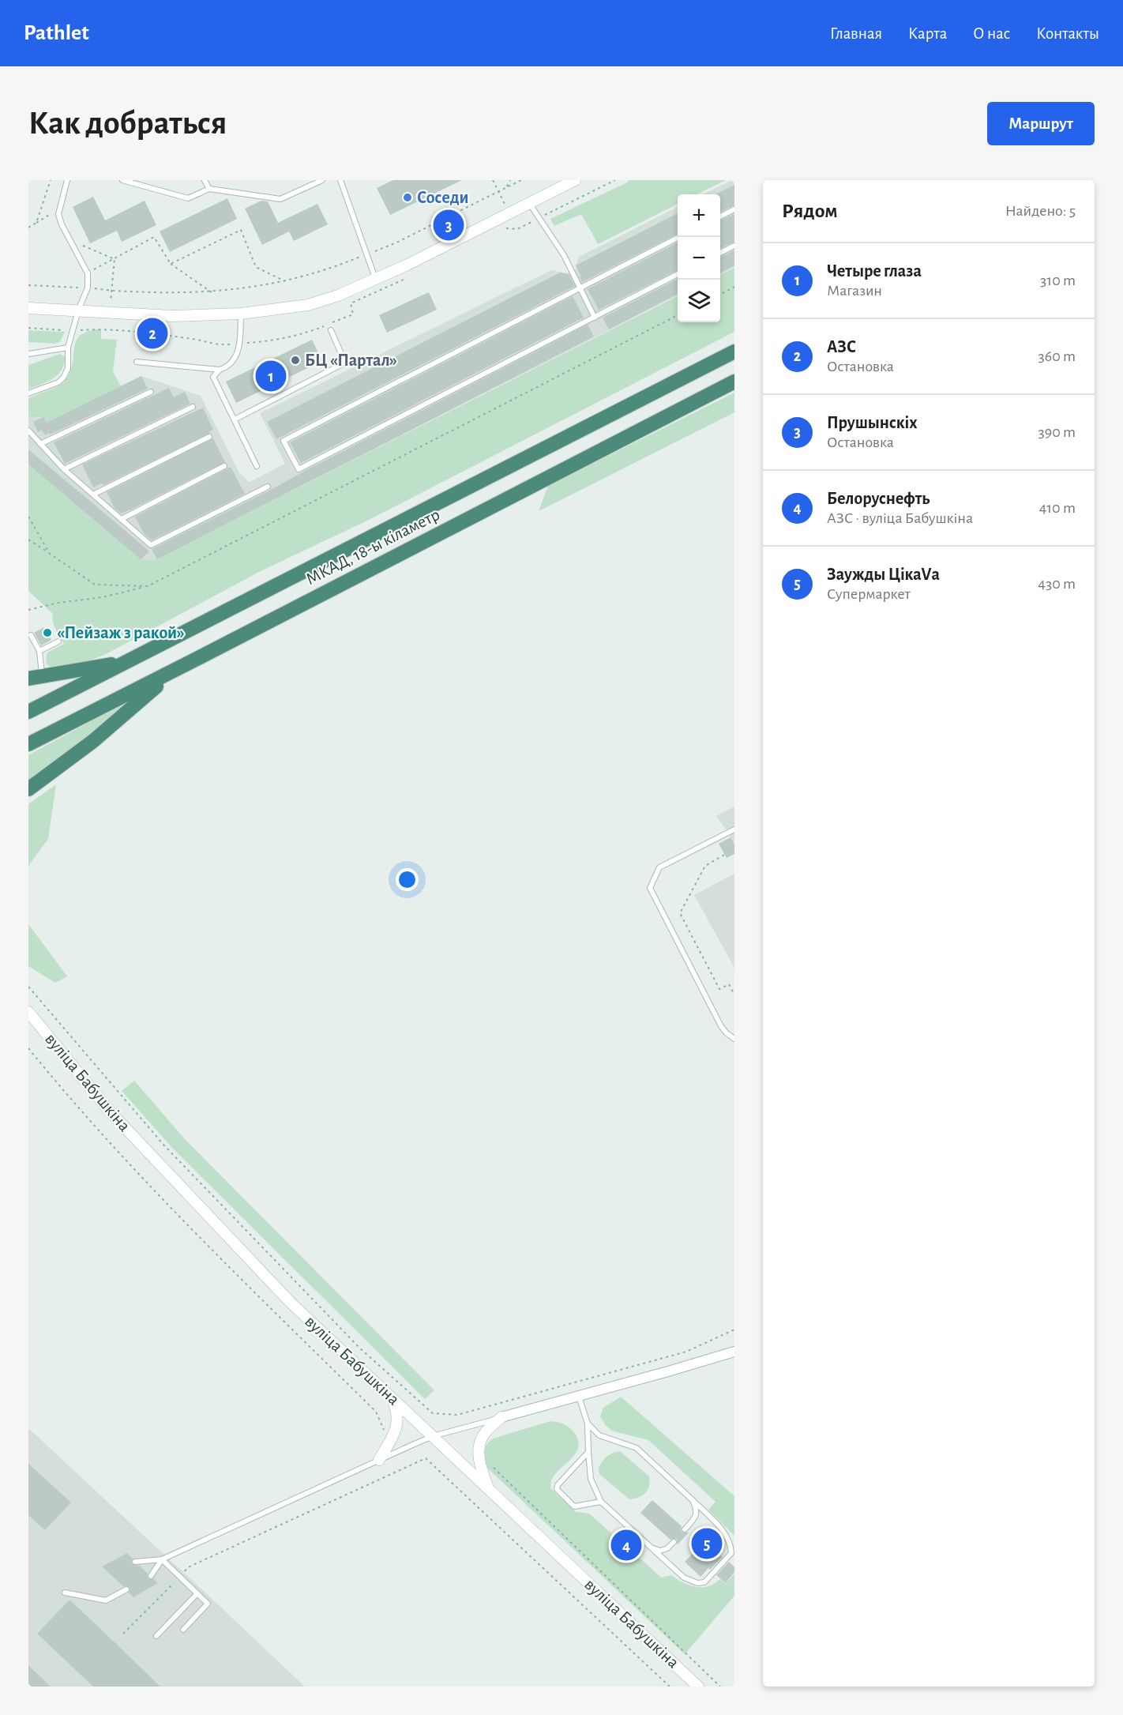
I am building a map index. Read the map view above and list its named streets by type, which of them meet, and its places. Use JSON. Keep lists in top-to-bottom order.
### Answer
{
  "streets": {
    "highway": ["МКАД, 18-ы кіламетр"],
    "street": ["вуліца Бабушкіна"]
  },
  "places": ["Соседи", "БЦ «Партал»", "«Пейзаж з ракой»"],
  "page": {
    "header": "Pathlet",
    "nav": [
      "Главная",
      "Карта",
      "О нас",
      "Контакты"
    ],
    "buttons": "Маршрут",
    "title": "Как добраться",
    "heading": ["Рядом", "Найдено: 5"],
    "map_buttons": ["+", "−"],
    "pins": [
      "3",
      "2",
      "1",
      "5",
      "4"
    ],
    "list": [
      {
        "mark": "1",
        "name": "Четыре глаза",
        "note": "Магазин",
        "value": "310 m"
      },
      {
        "mark": "2",
        "name": "АЗС",
        "note": "Остановка",
        "value": "360 m"
      },
      {
        "mark": "3",
        "name": "Прушынскіх",
        "note": "Остановка",
        "value": "390 m"
      },
      {
        "mark": "4",
        "name": "Белоруснефть",
        "note": "АЗС · вуліца Бабушкіна",
        "value": "410 m"
      },
      {
        "mark": "5",
        "name": "Заужды ЦікаVа",
        "note": "Супермаркет",
        "value": "430 m"
      }
    ]
  }
}
